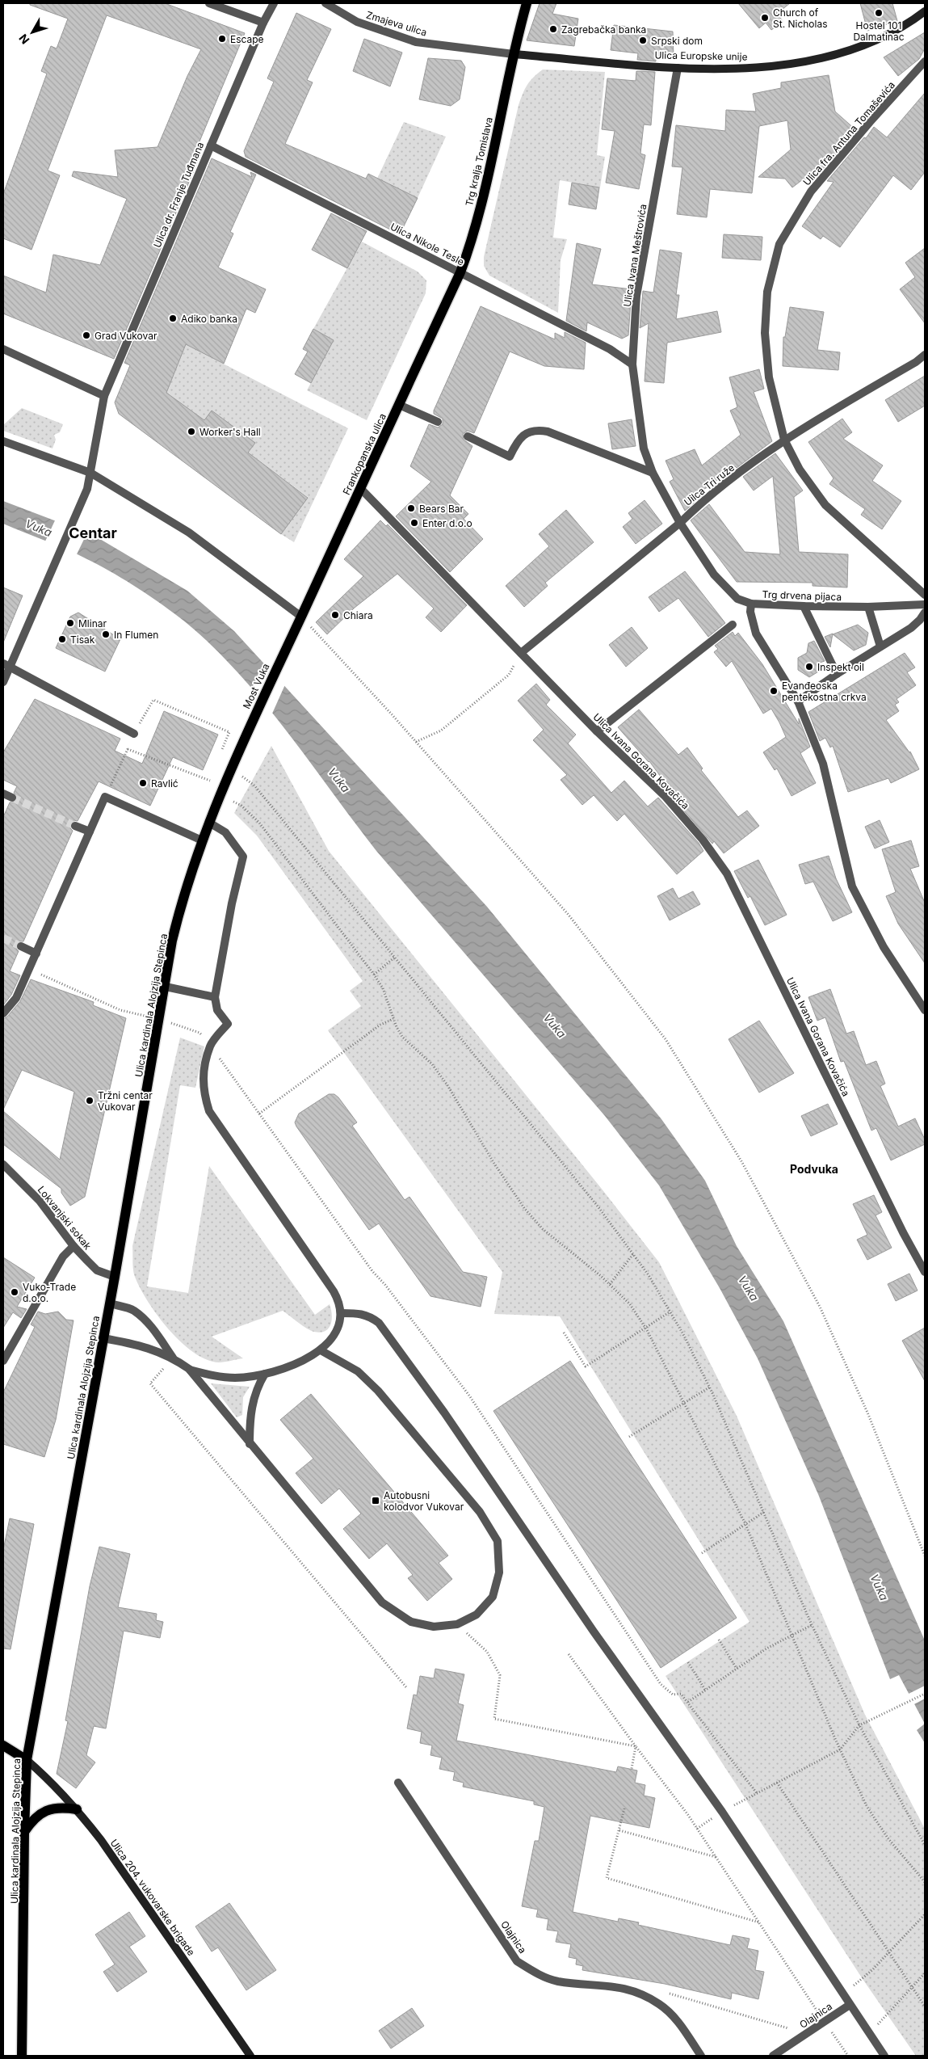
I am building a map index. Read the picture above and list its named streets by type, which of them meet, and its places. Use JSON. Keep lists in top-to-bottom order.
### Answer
{
  "streets": {
    "main road": [
      "Ulica Europske unije",
      "Trg kralja Tomislava",
      "Frankopanska ulica",
      "Most Vuka",
      "Ulica kardinala Alojzija Stepinca",
      "Ulica 204. vukovarske brigade"
    ],
    "street": [
      "Zmajeva ulica",
      "Ulica fra. Antuna Tomaševića",
      "Ulica dr. Franje Tuđmana",
      "Ulica Nikole Tesle",
      "Ulica Ivana Meštrovića",
      "Uilca Tri ruže",
      "Trg drvena pijaca",
      "Ulica Ivana Gorana Kovačića",
      "Lokvanjski sokak",
      "Olajnica"
    ]
  },
  "crossings": [
    ["Zmajeva ulica", "Ulica Europske unije"],
    ["Zmajeva ulica", "Trg kralja Tomislava"],
    ["Ulica Europske unije", "Trg kralja Tomislava"],
    ["Ulica Europske unije", "Ulica Ivana Meštrovića"],
    ["Ulica fra. Antuna Tomaševića", "Uilca Tri ruže"],
    ["Trg kralja Tomislava", "Ulica Nikole Tesle"],
    ["Trg kralja Tomislava", "Frankopanska ulica"],
    ["Ulica dr. Franje Tuđmana", "Ulica Nikole Tesle"],
    ["Ulica Nikole Tesle", "Ulica Ivana Meštrovića"],
    ["Ulica Nikole Tesle", "Frankopanska ulica"],
    ["Ulica Ivana Meštrovića", "Uilca Tri ruže"],
    ["Ulica Ivana Meštrovića", "Trg drvena pijaca"],
    ["Frankopanska ulica", "Most Vuka"],
    ["Frankopanska ulica", "Ulica Ivana Gorana Kovačića"],
    ["Uilca Tri ruže", "Ulica Ivana Gorana Kovačića"],
    ["Most Vuka", "Ulica kardinala Alojzija Stepinca"],
    ["Ulica kardinala Alojzija Stepinca", "Lokvanjski sokak"],
    ["Ulica kardinala Alojzija Stepinca", "Ulica 204. vukovarske brigade"]
  ],
  "districts": ["Centar", "Podvuka"],
  "water": ["Vuka"],
  "places": {
    "other": [
      "Hostel 101 Dalmatinac",
      "Church of St. Nicholas",
      "Zagrebačka banka",
      "Escape",
      "Srpski dom",
      "Adiko banka",
      "Grad Vukovar",
      "Worker's Hall",
      "Bears Bar",
      "Enter d.o.o",
      "Chiara",
      "Mlinar",
      "In Flumen",
      "Tisak",
      "Inspekt oil",
      "Evanđeoska pentekostna crkva",
      "Ravlić",
      "Tržni centar Vukovar",
      "Vuko-Trade d.o.o."
    ],
    "transit": ["Autobusni kolodvor Vukovar"]
  },
  "north": "bottom left"
}
